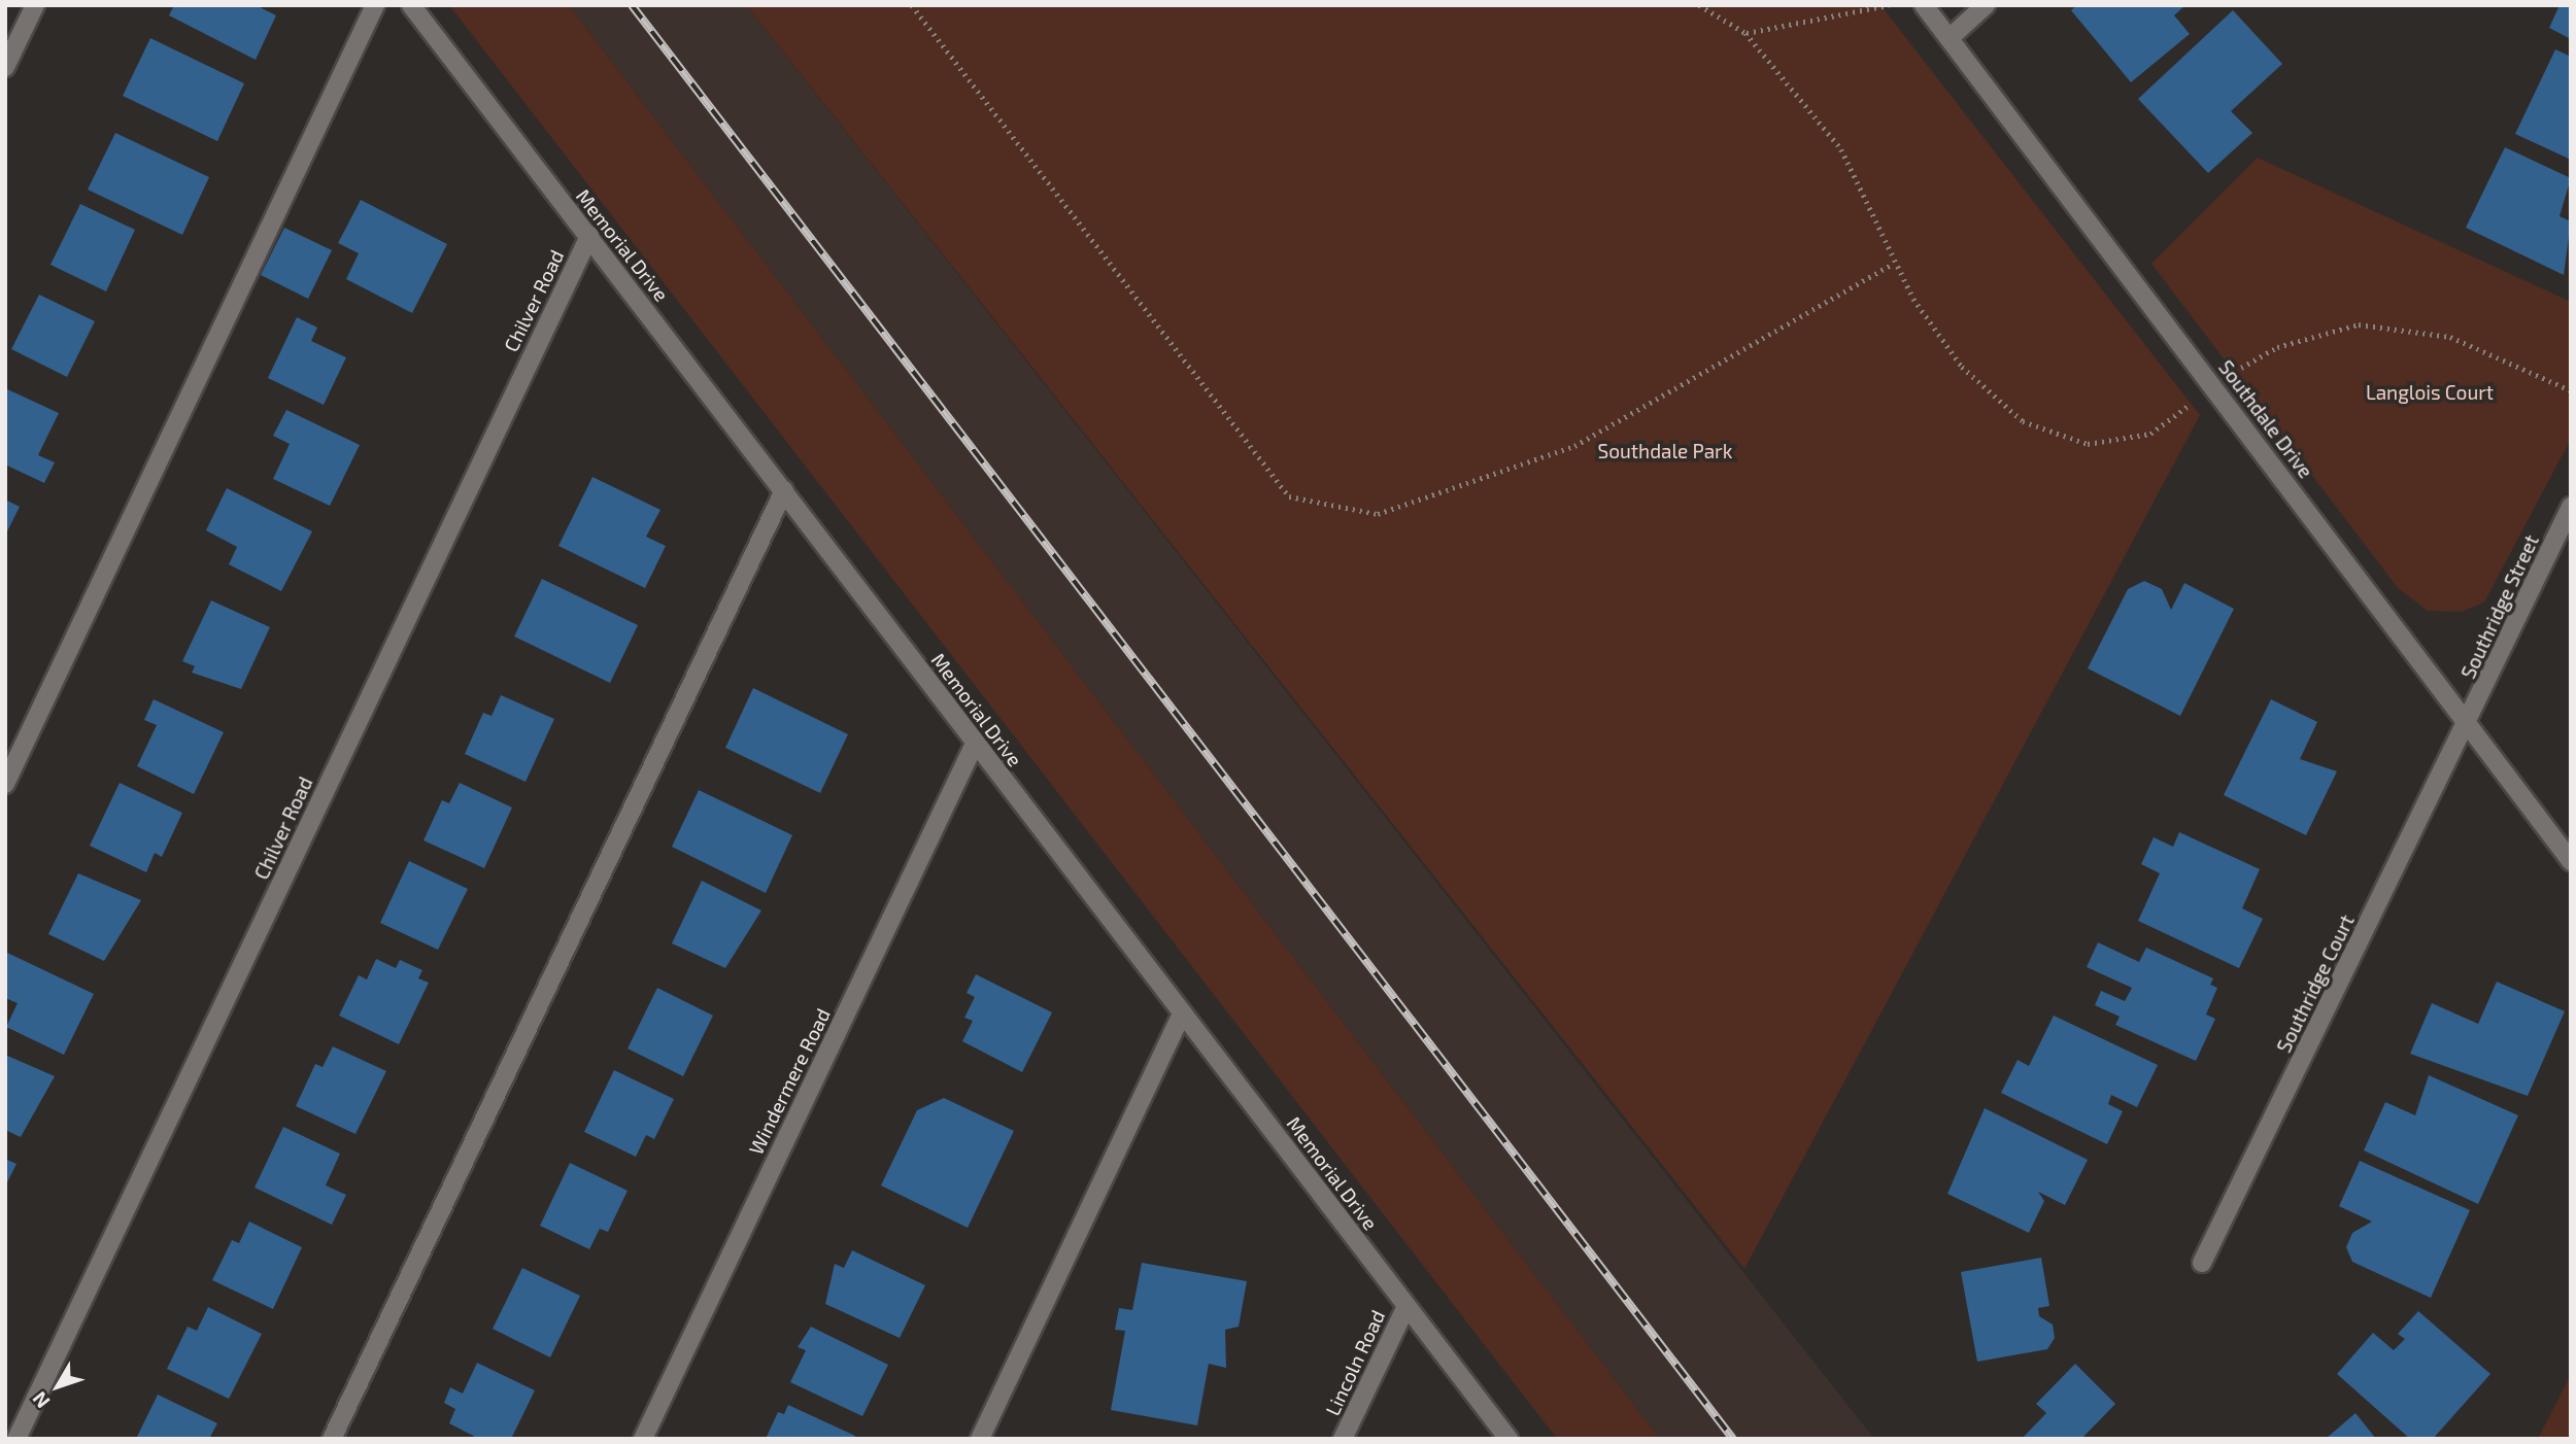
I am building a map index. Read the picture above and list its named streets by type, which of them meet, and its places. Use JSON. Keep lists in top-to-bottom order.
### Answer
{
  "streets": {
    "street": [
      "Memorial Drive",
      "Chilver Road",
      "Southdale Drive",
      "Southridge Street",
      "Southridge Court",
      "Windermere Road",
      "Lincoln Road"
    ]
  },
  "crossings": [
    ["Memorial Drive", "Chilver Road"],
    ["Memorial Drive", "Windermere Road"],
    ["Memorial Drive", "Lincoln Road"],
    ["Southdale Drive", "Southridge Street"],
    ["Southdale Drive", "Southridge Court"],
    ["Southridge Street", "Southridge Court"]
  ],
  "parks": ["Langlois Court", "Southdale Park"],
  "north": "bottom left"
}
